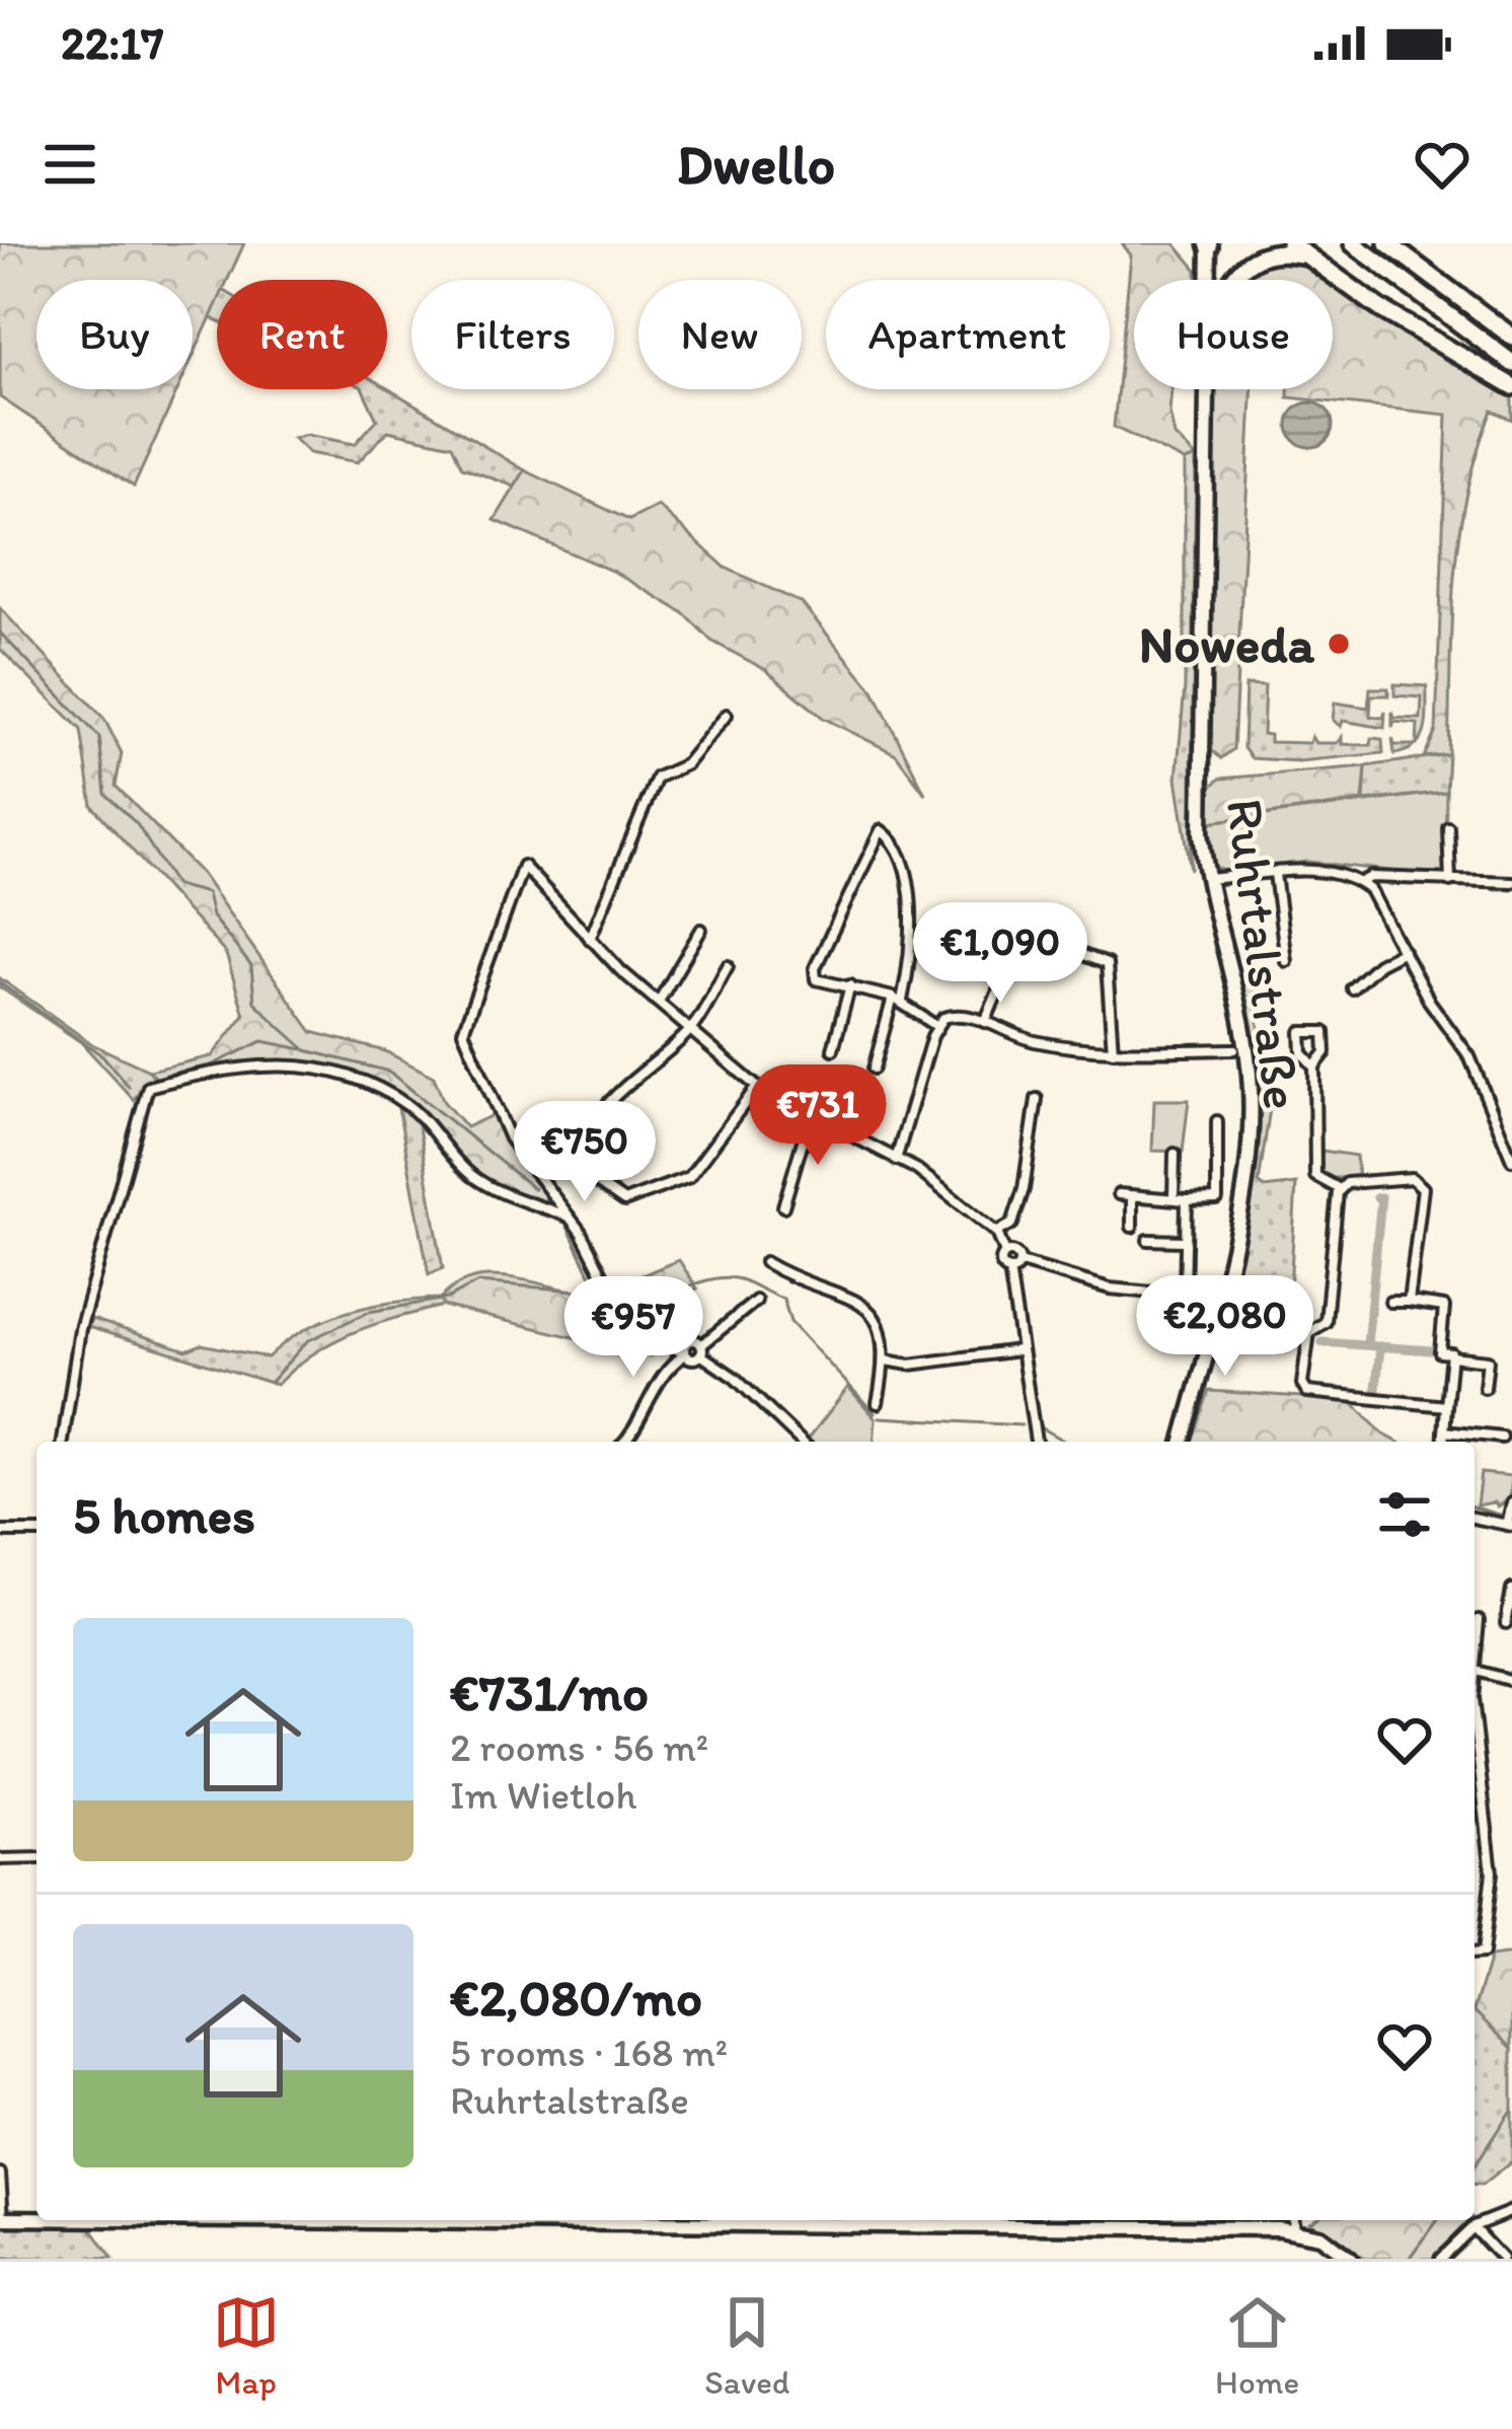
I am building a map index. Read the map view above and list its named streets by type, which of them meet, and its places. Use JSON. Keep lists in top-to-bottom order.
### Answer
{
  "streets": {
    "main road": ["Ruhrtalstraße"]
  },
  "places": ["Noweda"],
  "page": {
    "status": "22:17",
    "header": "Dwello",
    "chip": [
      "Buy",
      "Rent",
      "Filters",
      "New",
      "Apartment",
      "House"
    ],
    "price": [
      "€1,090",
      "€731",
      "€750",
      "€2,080",
      "€957"
    ],
    "heading": "5 homes",
    "list": [
      {
        "name": "€731/mo",
        "note": "2 rooms · 56 m² · Im Wietloh"
      },
      {
        "name": "€2,080/mo",
        "note": "5 rooms · 168 m² · Ruhrtalstraße"
      }
    ],
    "tabs": ["Map", "Saved", "Home"]
  }
}
